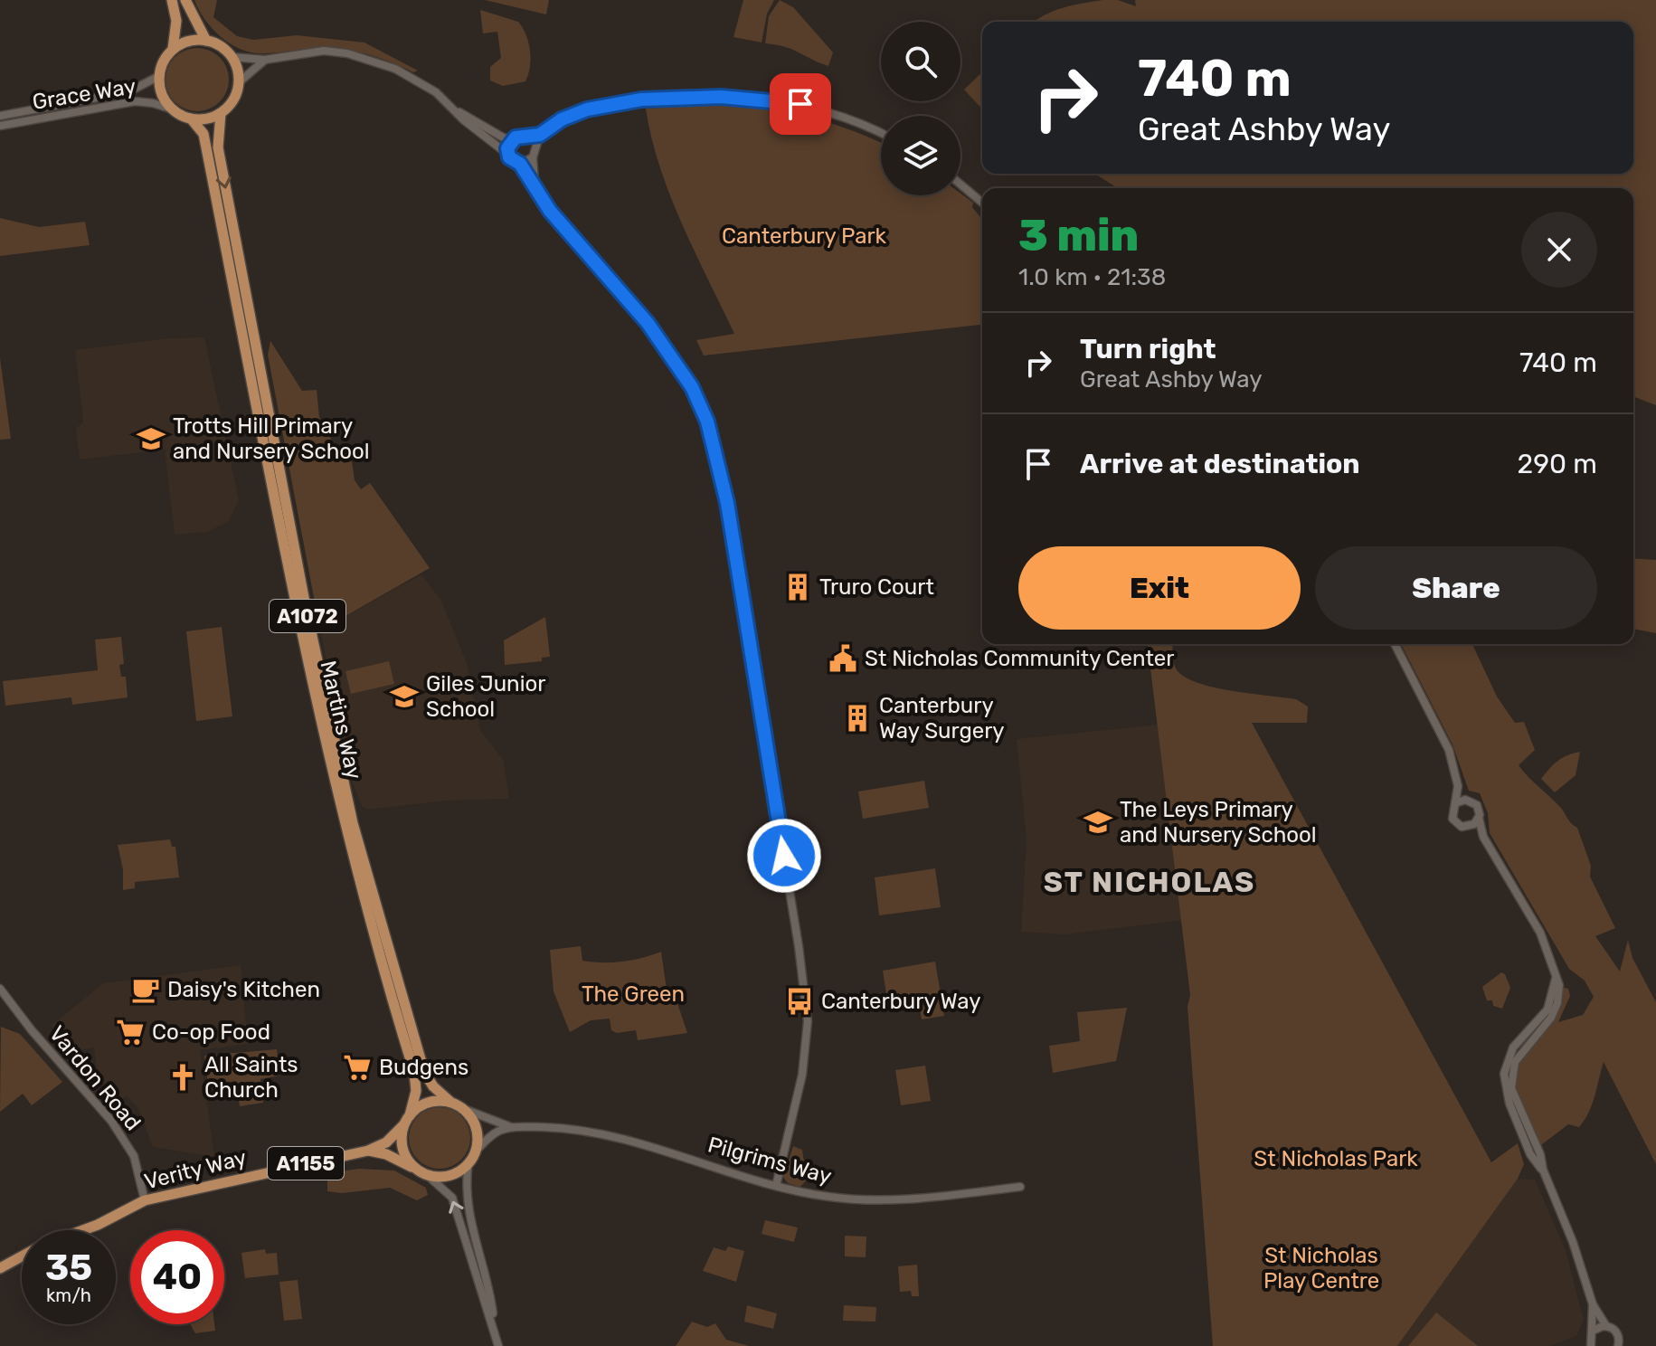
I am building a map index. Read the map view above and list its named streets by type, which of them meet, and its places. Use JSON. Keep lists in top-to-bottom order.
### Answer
{
  "streets": {
    "main road": [
      "A1072",
      "Martins Way",
      "A1155",
      "Verity Way"
    ],
    "street": ["Grace Way", "Vardon Road", "Pilgrims Way"]
  },
  "crossings": [
    ["Grace Way", "Martins Way"],
    ["Martins Way", "Pilgrims Way"],
    ["Martins Way", "A1155"],
    ["Martins Way", "Verity Way"],
    ["Vardon Road", "Verity Way"],
    ["Pilgrims Way", "A1155"],
    ["Pilgrims Way", "Verity Way"],
    ["A1155", "Verity Way"]
  ],
  "districts": ["ST NICHOLAS"],
  "parks": [
    "Canterbury Park",
    "The Green",
    "St Nicholas Park",
    "St Nicholas Play Centre"
  ],
  "places": {
    "school or university": ["Trotts Hill Primary and Nursery School", "Giles Junior School", "The Leys Primary and Nursery School"],
    "building": ["Truro Court", "Canterbury Way Surgery"],
    "public building": ["St Nicholas Community Center"],
    "cafe": ["Daisy's Kitchen"],
    "bus stop": ["Canterbury Way"],
    "supermarket": ["Co-op Food", "Budgens"],
    "church": ["All Saints Church"]
  },
  "page": {
    "turn": ["740 m", "Great Ashby Way"],
    "heading": ["3 min", "1.0 km · 21:38"],
    "list": [
      {
        "name": "Turn right",
        "note": "Great Ashby Way",
        "value": "740 m"
      },
      {
        "name": "Arrive at destination",
        "value": "290 m"
      }
    ],
    "buttons": ["Exit", "Share"],
    "speed": "35 km/h",
    "limit": "40"
  }
}
